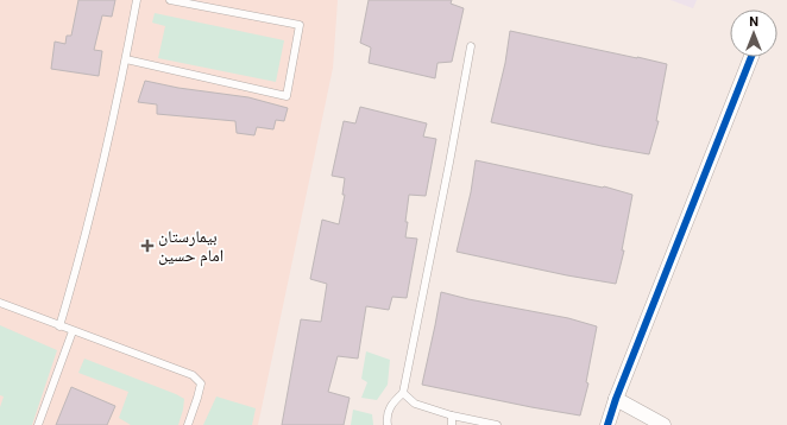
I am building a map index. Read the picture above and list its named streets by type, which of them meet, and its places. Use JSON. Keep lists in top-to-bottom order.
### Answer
{
  "places": {
    "health": ["بیمارستان امام حسین"]
  },
  "north": "top"
}
